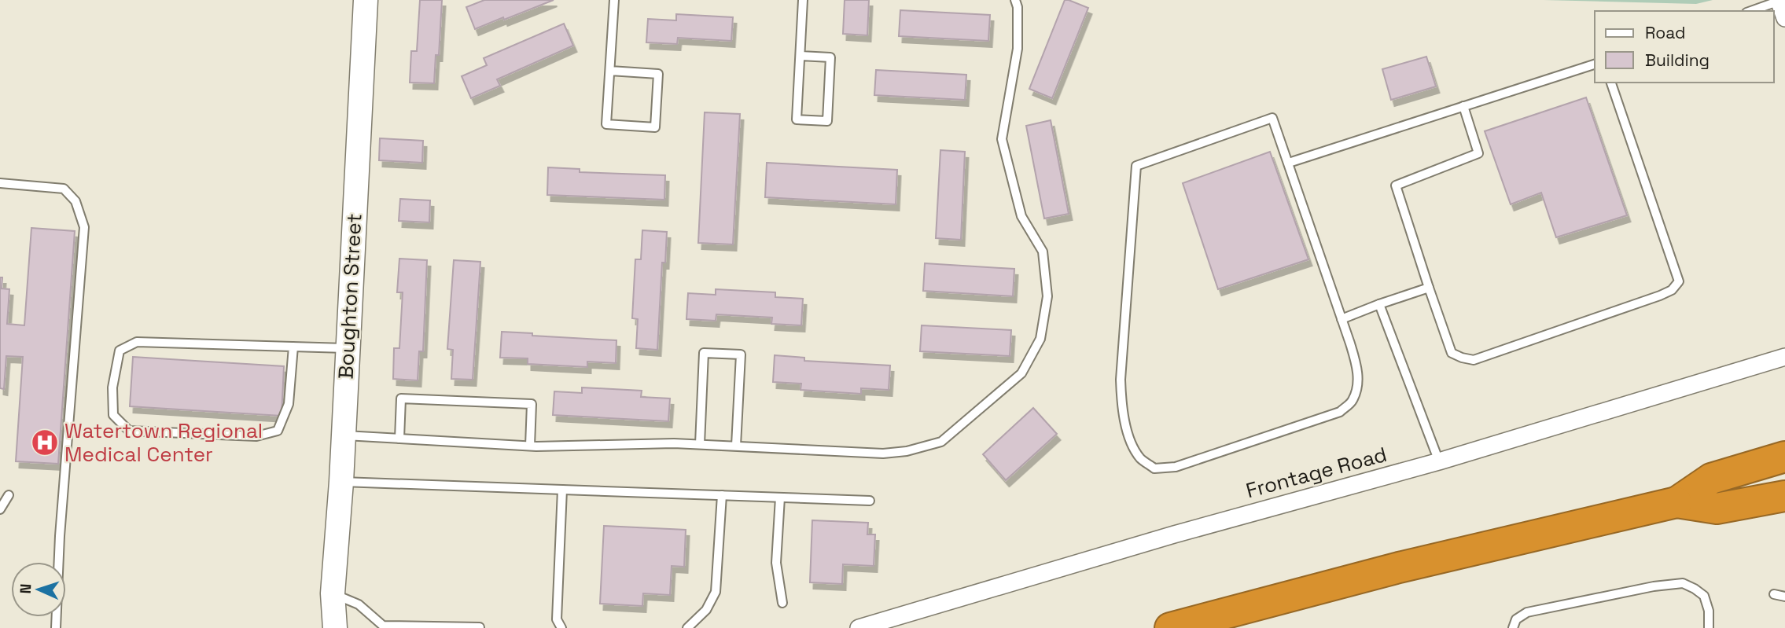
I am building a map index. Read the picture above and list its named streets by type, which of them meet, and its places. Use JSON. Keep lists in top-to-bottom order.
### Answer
{
  "streets": {
    "street": ["Boughton Street", "Frontage Road"]
  },
  "places": {
    "hospital": ["Watertown Regional Medical Center"]
  },
  "legend": ["Road", "Building"],
  "north": "left"
}
